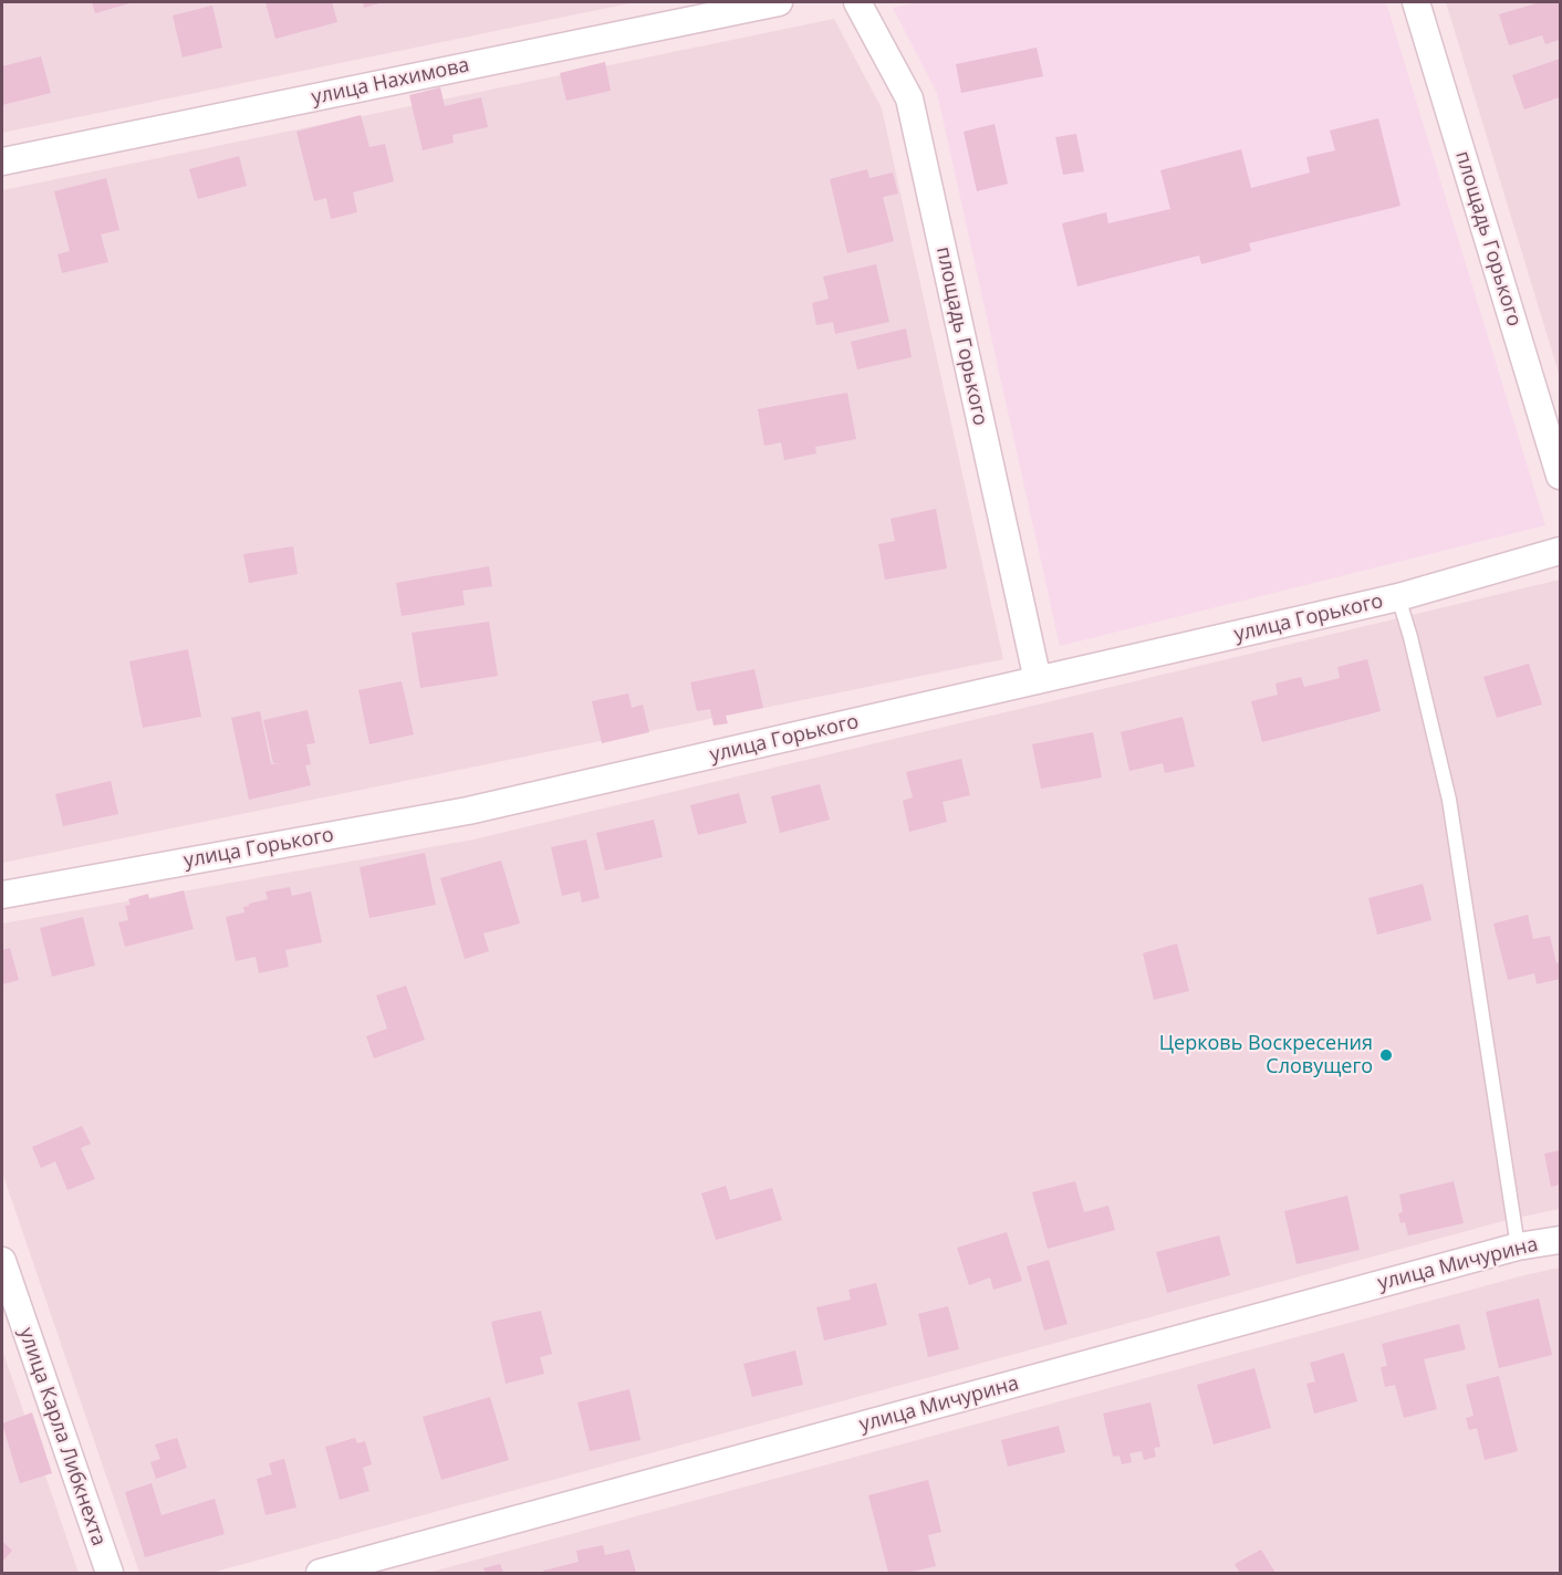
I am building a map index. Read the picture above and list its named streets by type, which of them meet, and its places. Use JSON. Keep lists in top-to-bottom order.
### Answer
{
  "streets": {
    "street": [
      "улица Нахимова",
      "площадь Горького",
      "улица Горького",
      "улица Мичурина",
      "улица Карла Либкнехта"
    ]
  },
  "crossings": [
    ["площадь Горького", "улица Горького"]
  ],
  "places": ["Церковь Воскресения Словущего"]
}
